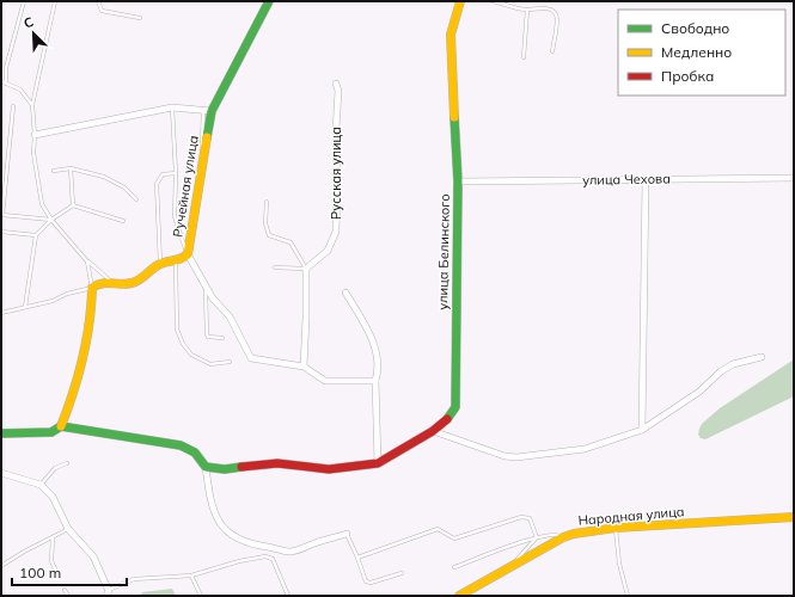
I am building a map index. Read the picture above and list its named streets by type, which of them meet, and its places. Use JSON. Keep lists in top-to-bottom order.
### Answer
{
  "streets": {
    "street": [
      "Русская улица",
      "улица Чехова",
      "Ручейная улица",
      "улица Белинского",
      "Народная улица"
    ]
  },
  "crossings": [
    ["улица Чехова", "улица Белинского"]
  ],
  "legend": ["Свободно", "Медленно", "Пробка"],
  "scale_bar": "100 m",
  "north": "top left"
}
